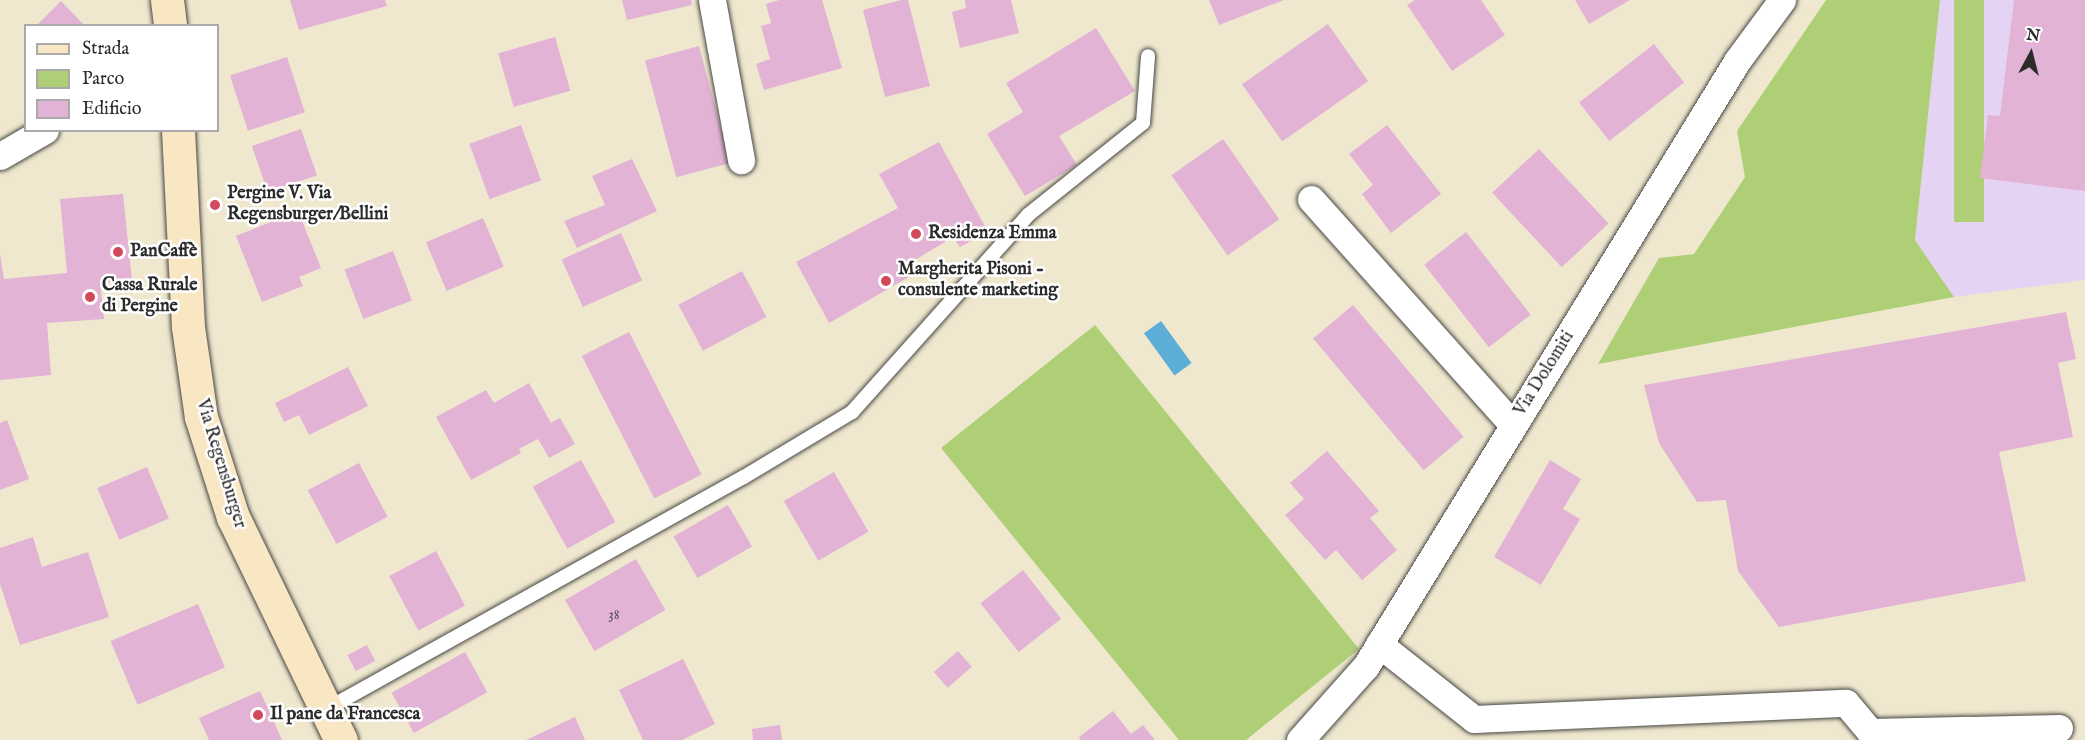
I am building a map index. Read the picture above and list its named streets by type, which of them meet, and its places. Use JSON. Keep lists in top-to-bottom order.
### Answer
{
  "streets": {
    "main road": ["Via Regensburger"],
    "street": ["Via Dolomiti"]
  },
  "places": [
    "Pergine V. Via Regensburger/Bellini",
    "Residenza Emma",
    "PanCaffè",
    "Margherita Pisoni - consulente marketing",
    "Cassa Rurale di Pergine",
    "Il pane da Francesca"
  ],
  "house_numbers": ["38"],
  "legend": ["Strada", "Parco", "Edificio"],
  "north": "top"
}
